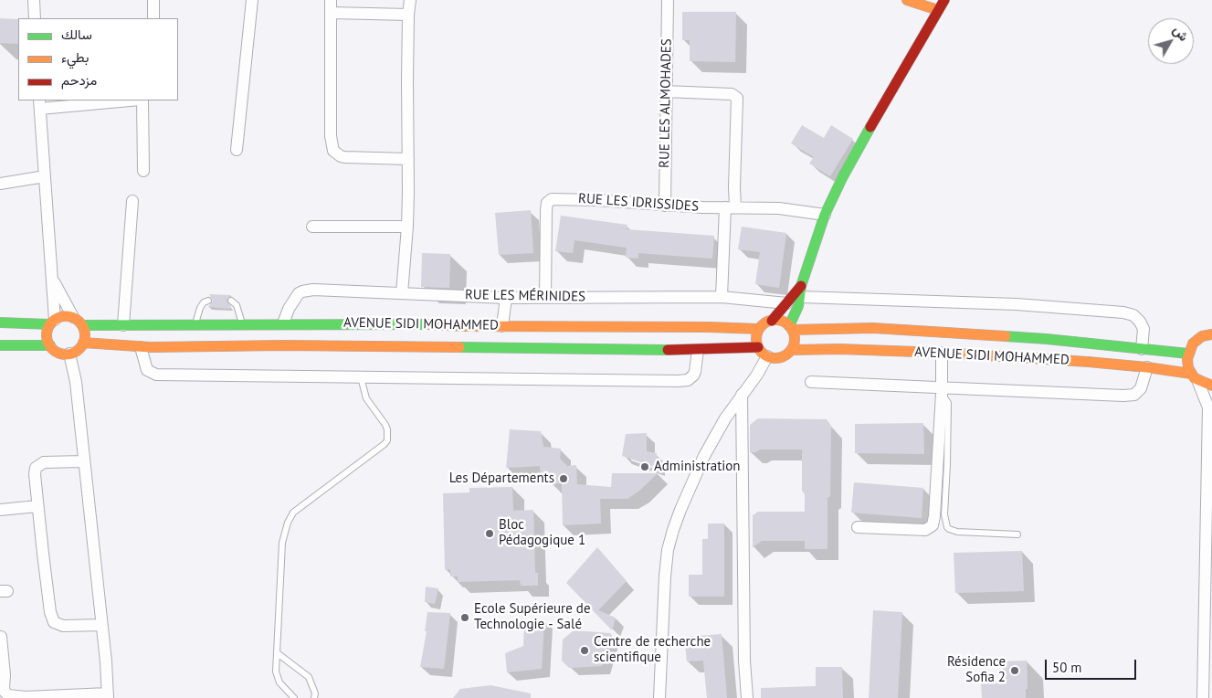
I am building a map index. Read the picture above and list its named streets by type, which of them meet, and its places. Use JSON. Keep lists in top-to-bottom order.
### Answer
{
  "streets": {
    "main road": ["AVENUE SIDI MOHAMMED"],
    "street": ["RUE LES ALMOHADES", "RUE LES IDRISSIDES", "RUE LES MÉRINIDES"]
  },
  "crossings": [
    ["RUE LES ALMOHADES", "RUE LES IDRISSIDES"],
    ["RUE LES IDRISSIDES", "RUE LES MÉRINIDES"],
    ["RUE LES MÉRINIDES", "AVENUE SIDI MOHAMMED"]
  ],
  "places": [
    "Administration",
    "Les Départements",
    "Bloc Pédagogique 1",
    "Ecole Supérieure de Technologie - Salé",
    "Centre de recherche scientifique",
    "Résidence Sofia 2"
  ],
  "legend": ["سالك", "بطيء", "مزدحم"],
  "scale_bar": "50 m",
  "north": "top right"
}
